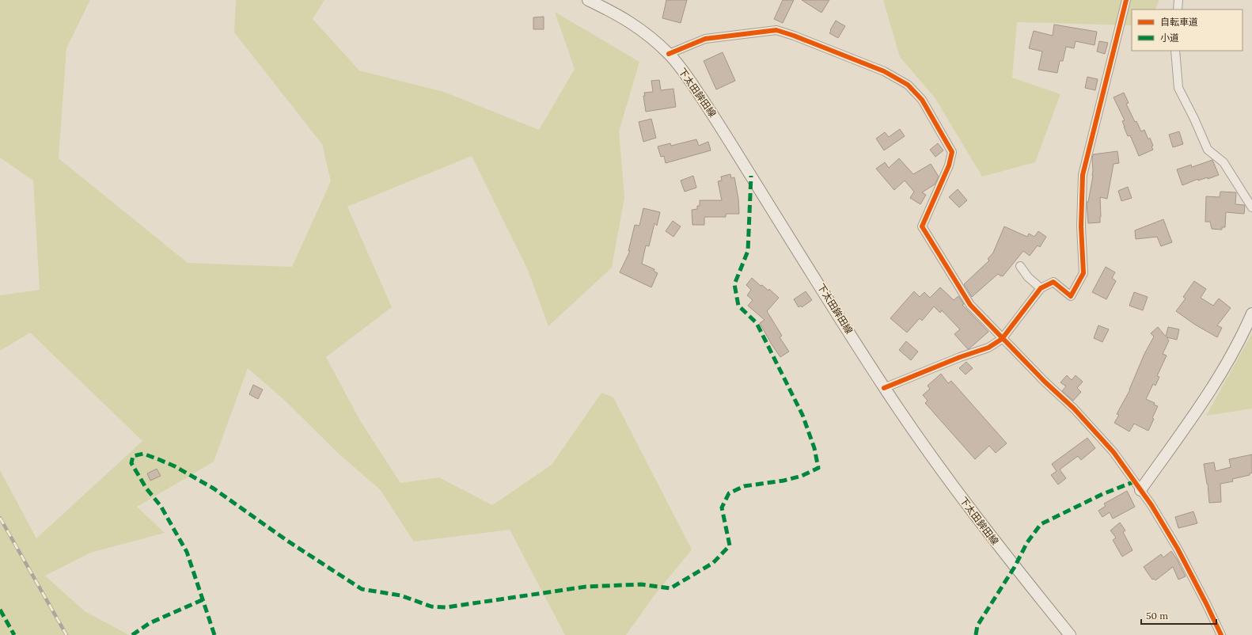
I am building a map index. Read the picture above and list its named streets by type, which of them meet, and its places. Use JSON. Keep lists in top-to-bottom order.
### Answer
{
  "streets": {
    "main road": ["下太田鉾田線"]
  },
  "legend": ["自転車道", "小道"],
  "scale_bar": "50 m"
}
